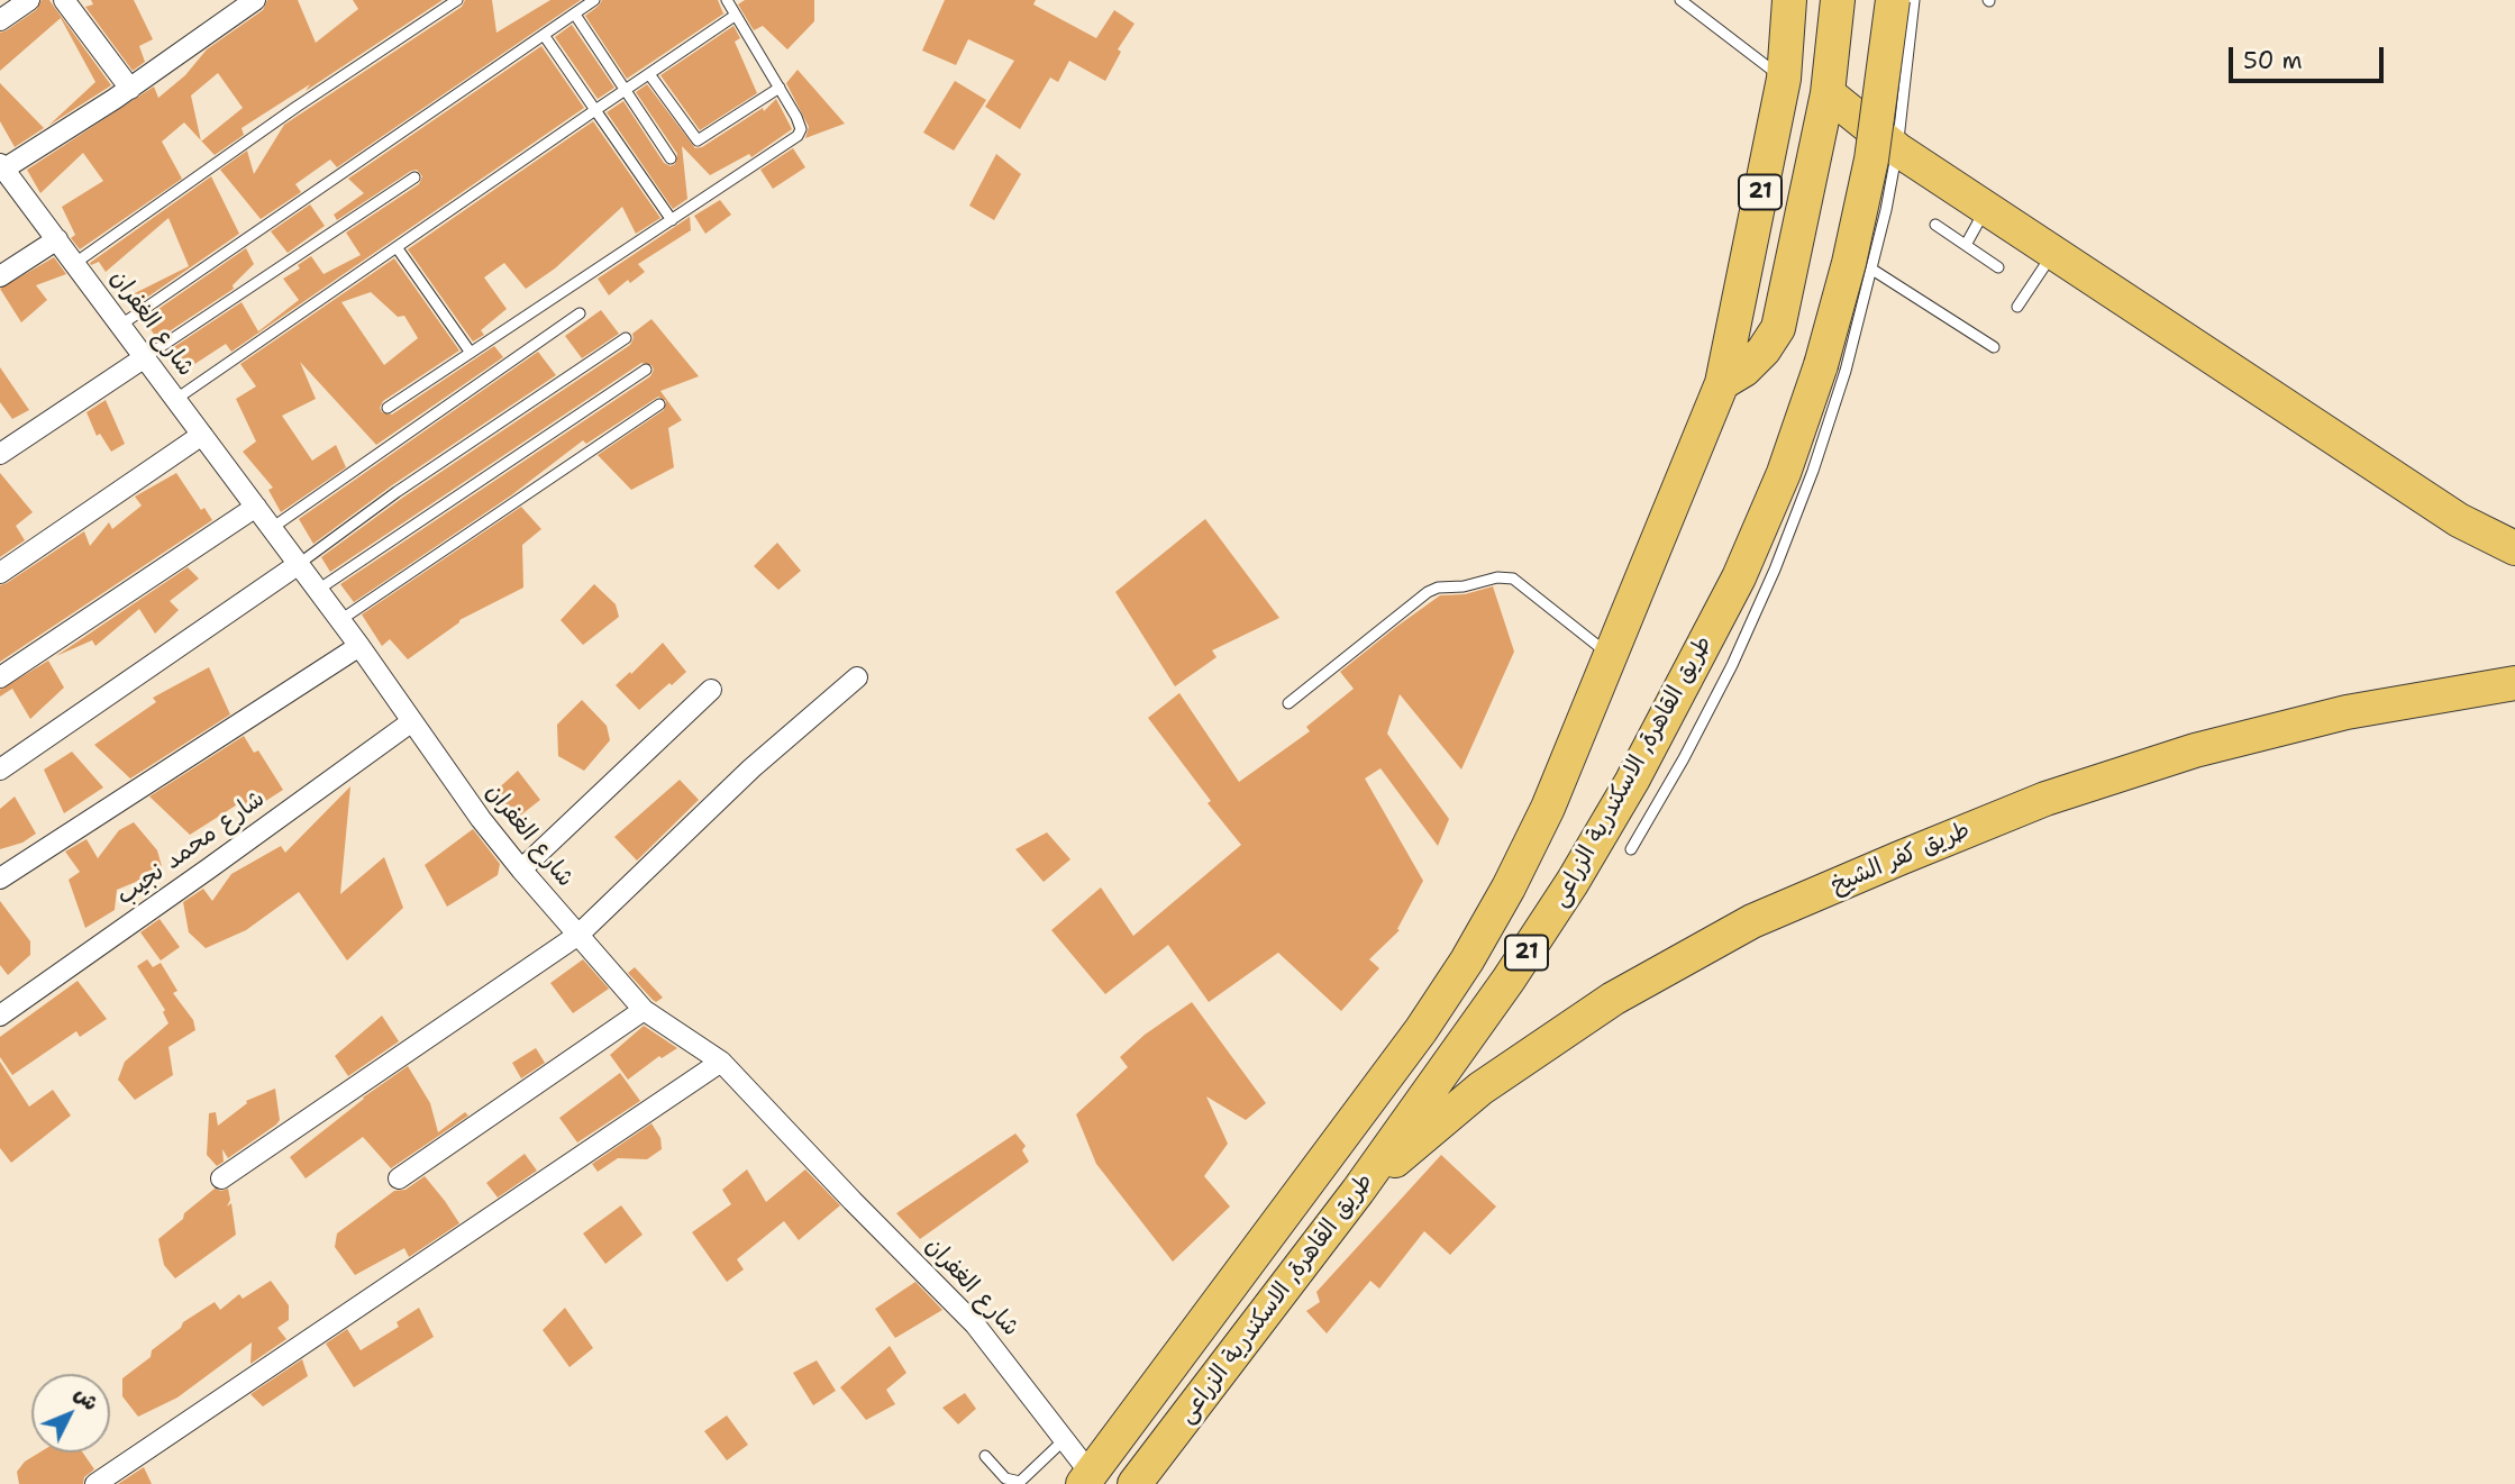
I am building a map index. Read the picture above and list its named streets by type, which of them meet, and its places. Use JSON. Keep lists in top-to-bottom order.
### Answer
{
  "streets": {
    "highway": ["21", "طريق القاهرة, الاسكندرية الزراعى", "طريق كفر الشيخ"],
    "street": ["شارع الغفران", "شارع محمد نجيب"]
  },
  "crossings": [
    ["شارع الغفران", "طريق القاهرة, الاسكندرية الزراعى"],
    ["شارع الغفران", "شارع محمد نجيب"],
    ["طريق القاهرة, الاسكندرية الزراعى", "طريق كفر الشيخ"]
  ],
  "scale_bar": "50 m",
  "north": "top right"
}
